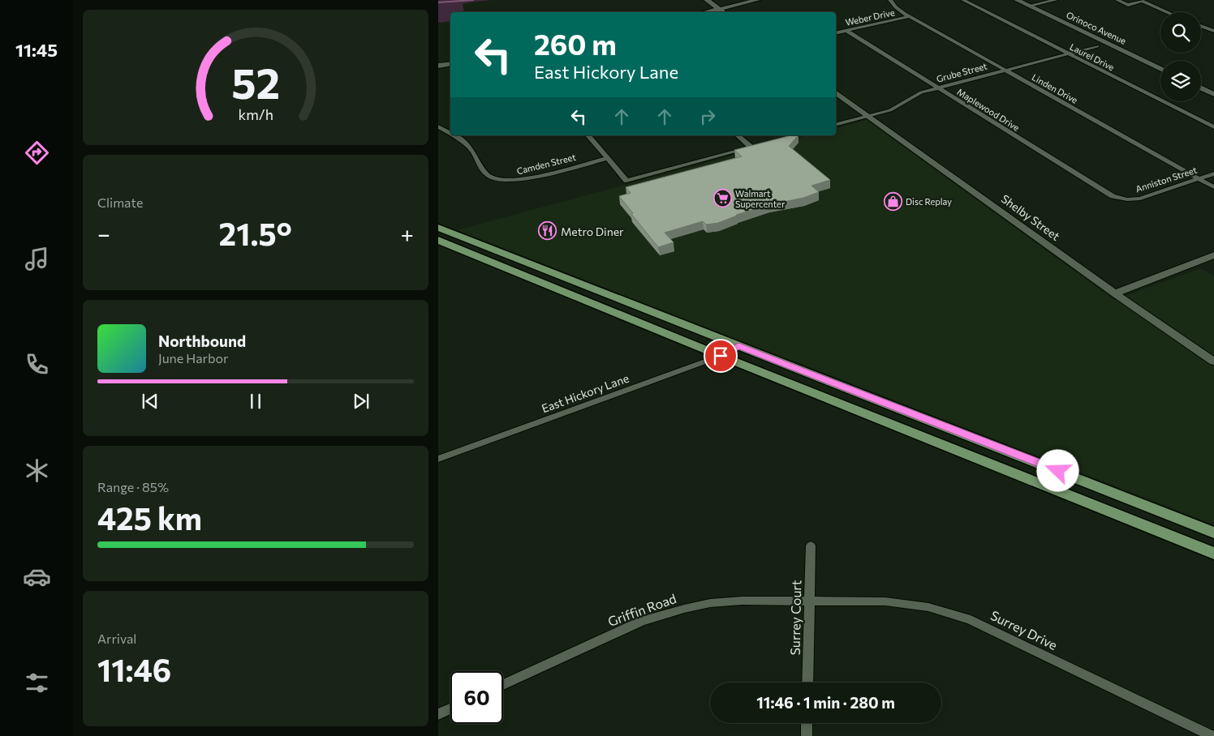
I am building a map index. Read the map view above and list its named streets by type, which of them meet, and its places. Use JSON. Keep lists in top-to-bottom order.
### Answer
{
  "streets": {
    "street": [
      "Weber Drive",
      "Orinoco Avenue",
      "Laurel Drive",
      "Grube Street",
      "Linden Drive",
      "Maplewood Drive",
      "Camden Street",
      "Anniston Street",
      "Shelby Street",
      "East Hickory Lane",
      "Griffin Road",
      "Surrey Court",
      "Surrey Drive"
    ]
  },
  "crossings": [
    ["Weber Drive", "Linden Drive"],
    ["Weber Drive", "Maplewood Drive"],
    ["Laurel Drive", "Grube Street"],
    ["Grube Street", "Linden Drive"],
    ["Grube Street", "Maplewood Drive"],
    ["Grube Street", "Shelby Street"],
    ["Linden Drive", "Anniston Street"],
    ["Maplewood Drive", "Anniston Street"],
    ["Griffin Road", "Surrey Court"],
    ["Griffin Road", "Surrey Drive"],
    ["Surrey Court", "Surrey Drive"]
  ],
  "places": {
    "supermarket": ["Walmart Supercenter"],
    "shop": ["Disc Replay"],
    "restaurant": ["Metro Diner"]
  },
  "page": {
    "tabs": "11:45",
    "turn": ["260 m", "East Hickory Lane"],
    "tile": [
      "Climate",
      ["Range · 85%", "425 km"],
      ["Arrival", "11:46"]
    ],
    "heat": ["−", "21.5°", "+"],
    "song": ["Northbound", "June Harbor"],
    "limit": "60",
    "trip": "11:46 · 1 min · 280 m",
    "gauge": ["52", "km/h"]
  }
}
